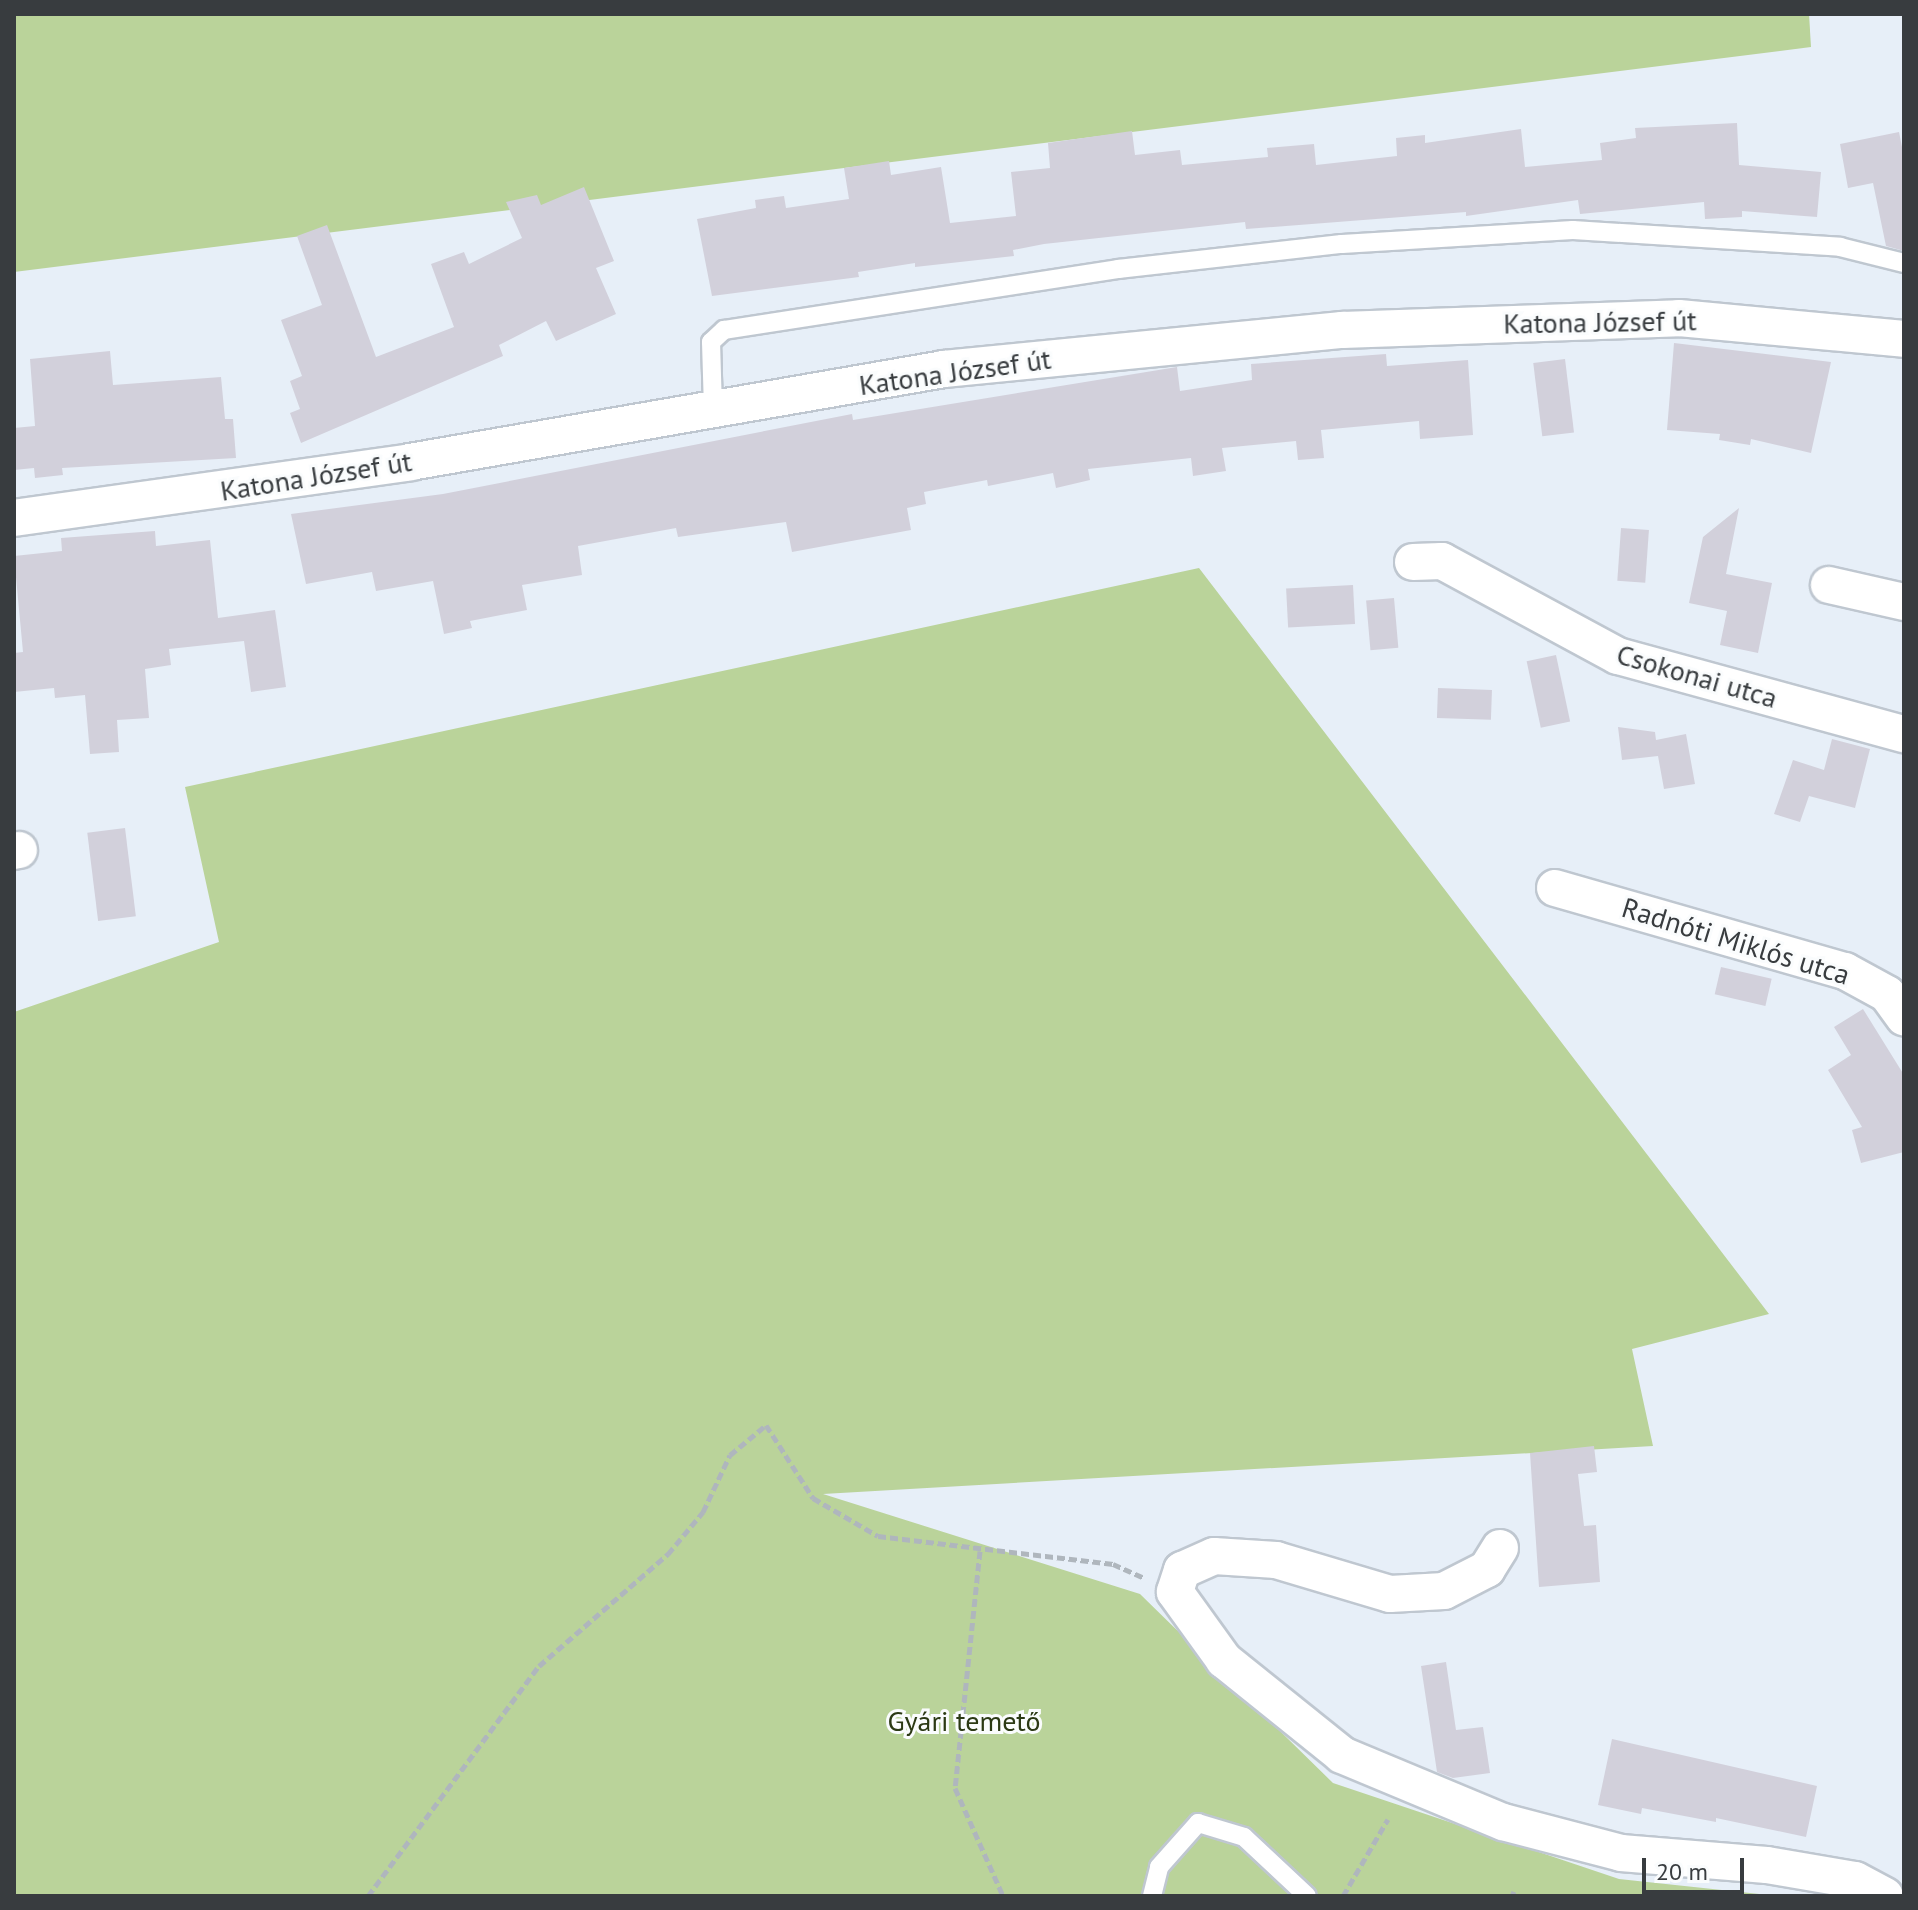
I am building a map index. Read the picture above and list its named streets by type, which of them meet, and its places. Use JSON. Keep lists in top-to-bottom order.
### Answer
{
  "streets": {
    "street": ["Katona József út", "Csokonai utca", "Radnóti Miklós utca"]
  },
  "parks": ["Gyári temető"],
  "scale_bar": "20 m"
}
